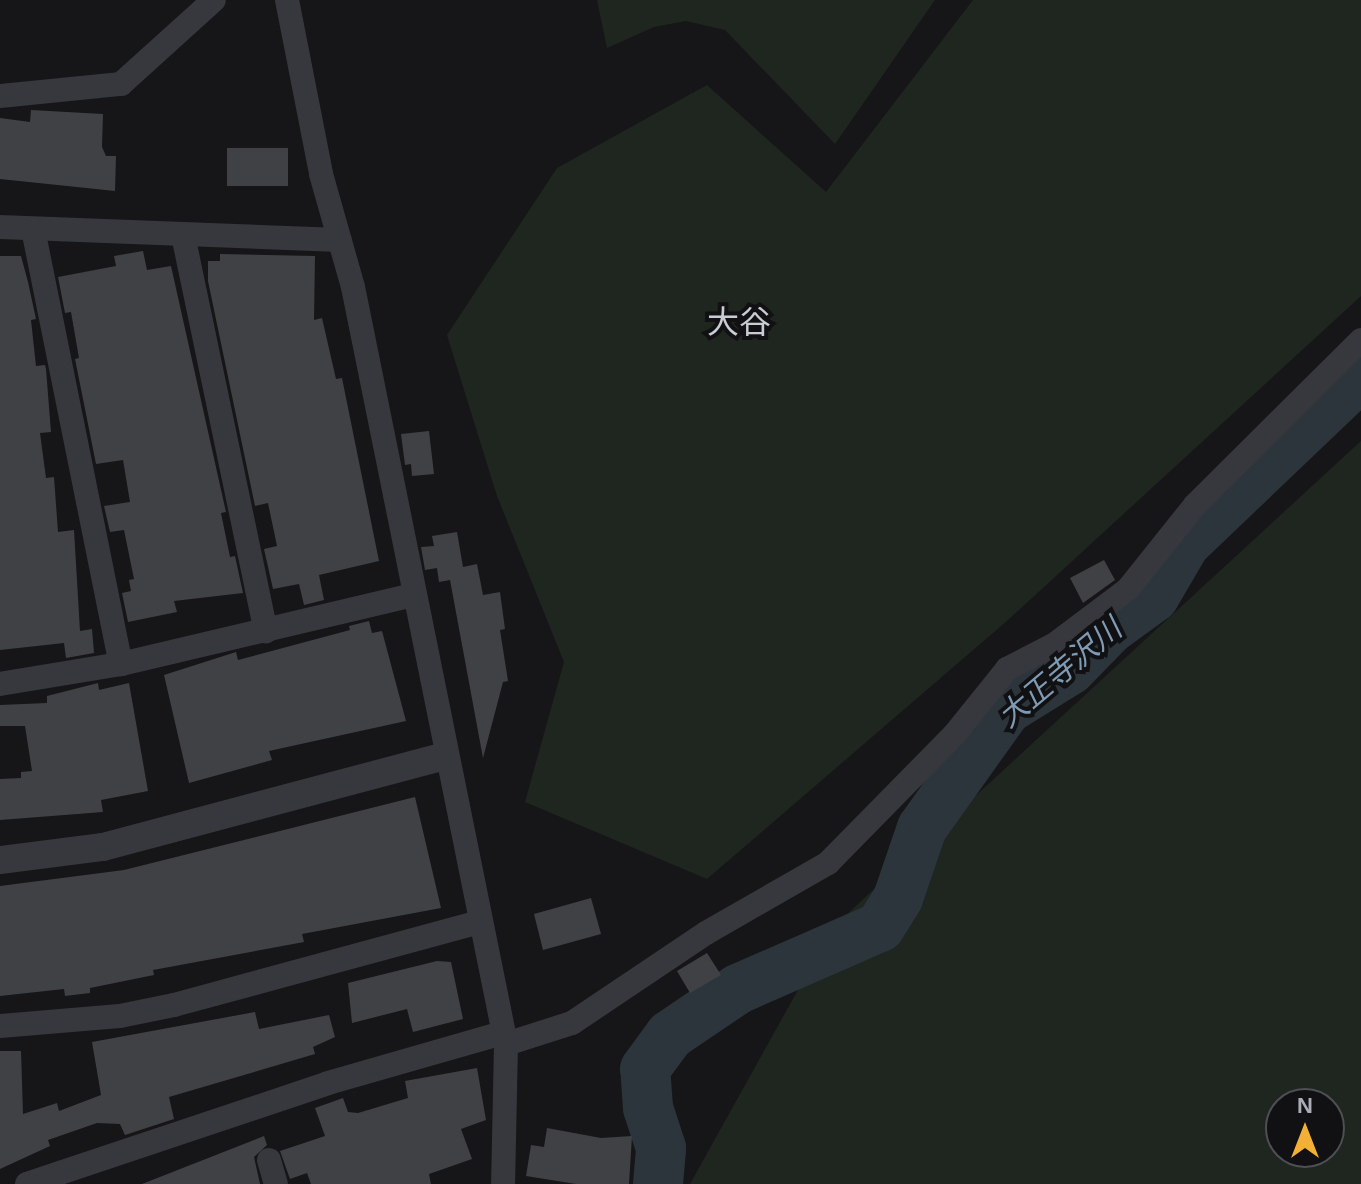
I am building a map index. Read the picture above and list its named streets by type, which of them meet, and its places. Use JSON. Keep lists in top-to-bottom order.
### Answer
{
  "districts": ["大谷"],
  "water": ["大正寺沢川"],
  "north": "top"
}
